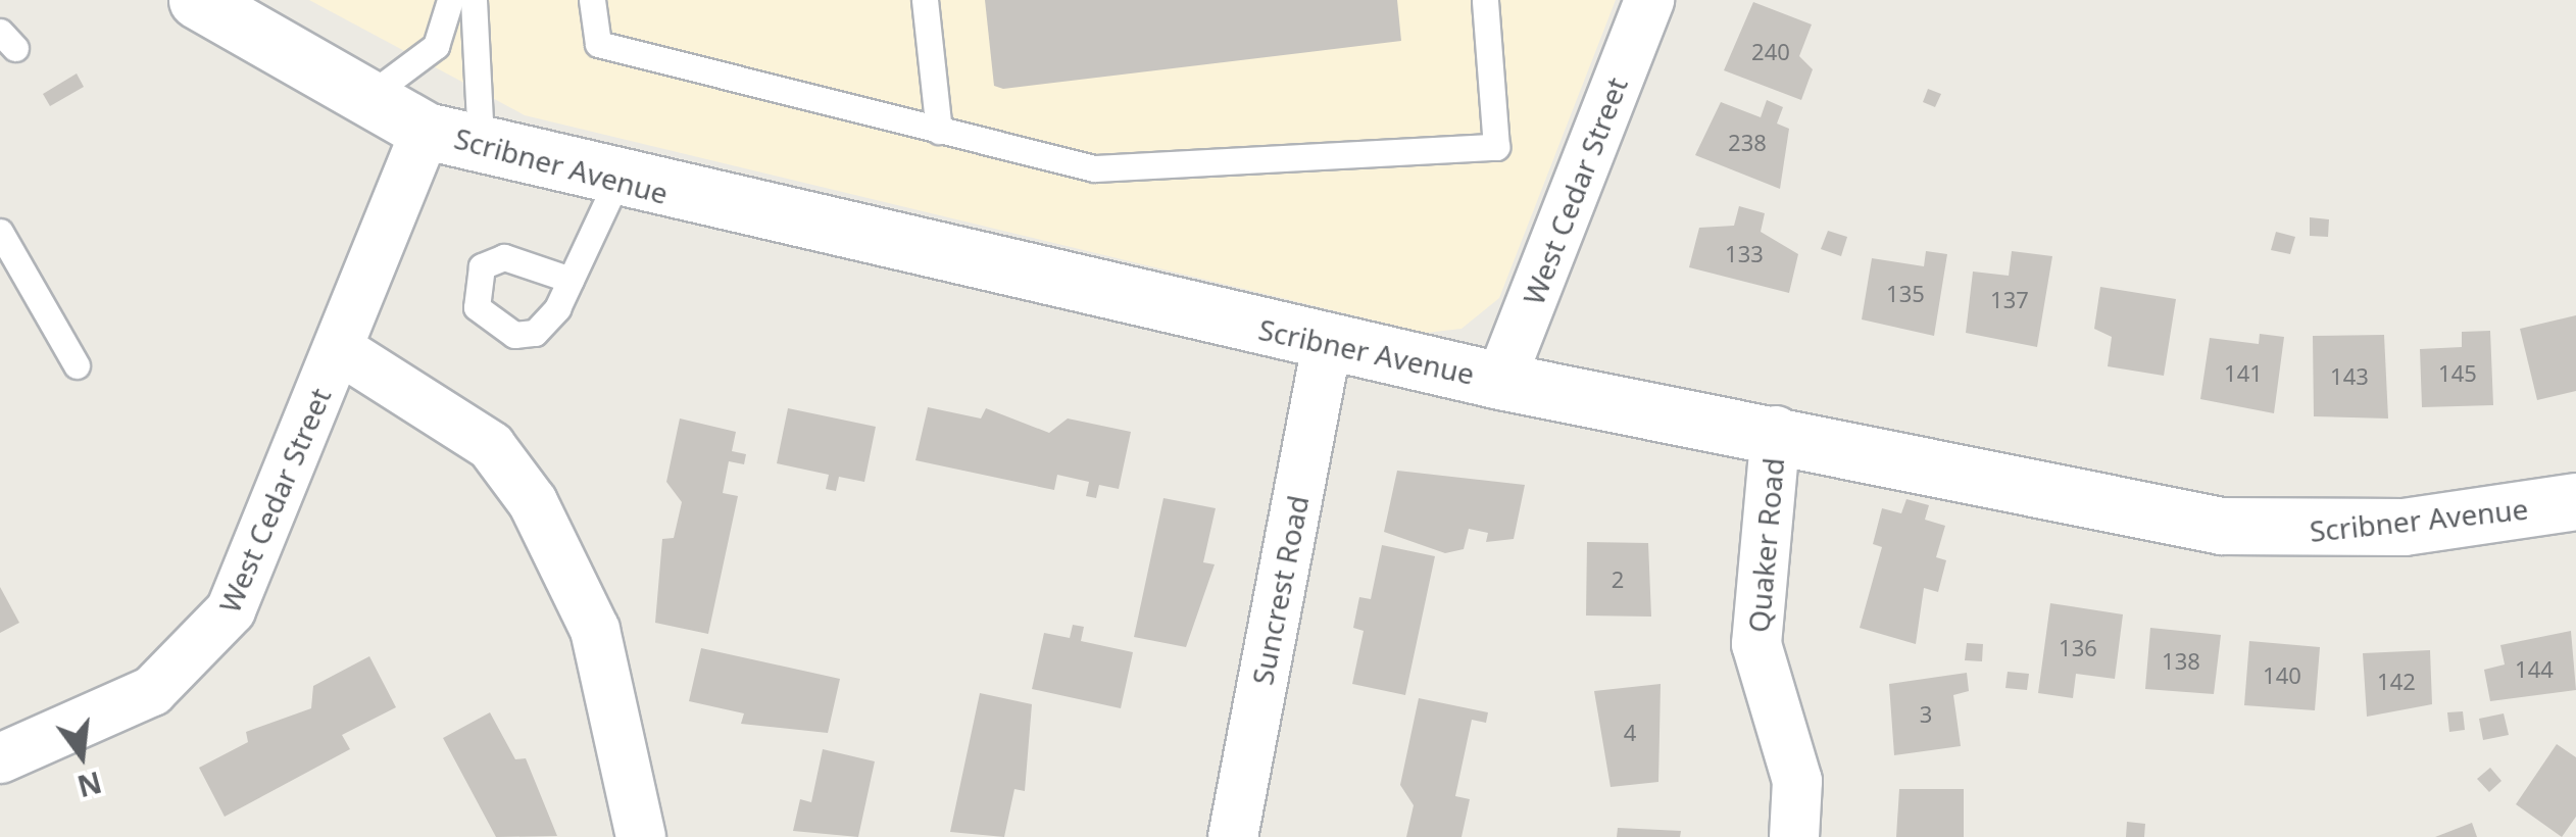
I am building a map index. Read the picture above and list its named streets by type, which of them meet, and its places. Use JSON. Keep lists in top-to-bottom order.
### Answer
{
  "streets": {
    "street": [
      "Scribner Avenue",
      "West Cedar Street",
      "Quaker Road",
      "Suncrest Road"
    ]
  },
  "crossings": [
    ["Scribner Avenue", "West Cedar Street"],
    ["Scribner Avenue", "Quaker Road"],
    ["Scribner Avenue", "Suncrest Road"]
  ],
  "house_numbers": [
    "240",
    "238",
    "133",
    "135",
    "137",
    "141",
    "145",
    "143",
    "2",
    "136",
    "138",
    "144",
    "140",
    "142",
    "3",
    "4"
  ],
  "north": "bottom"
}
